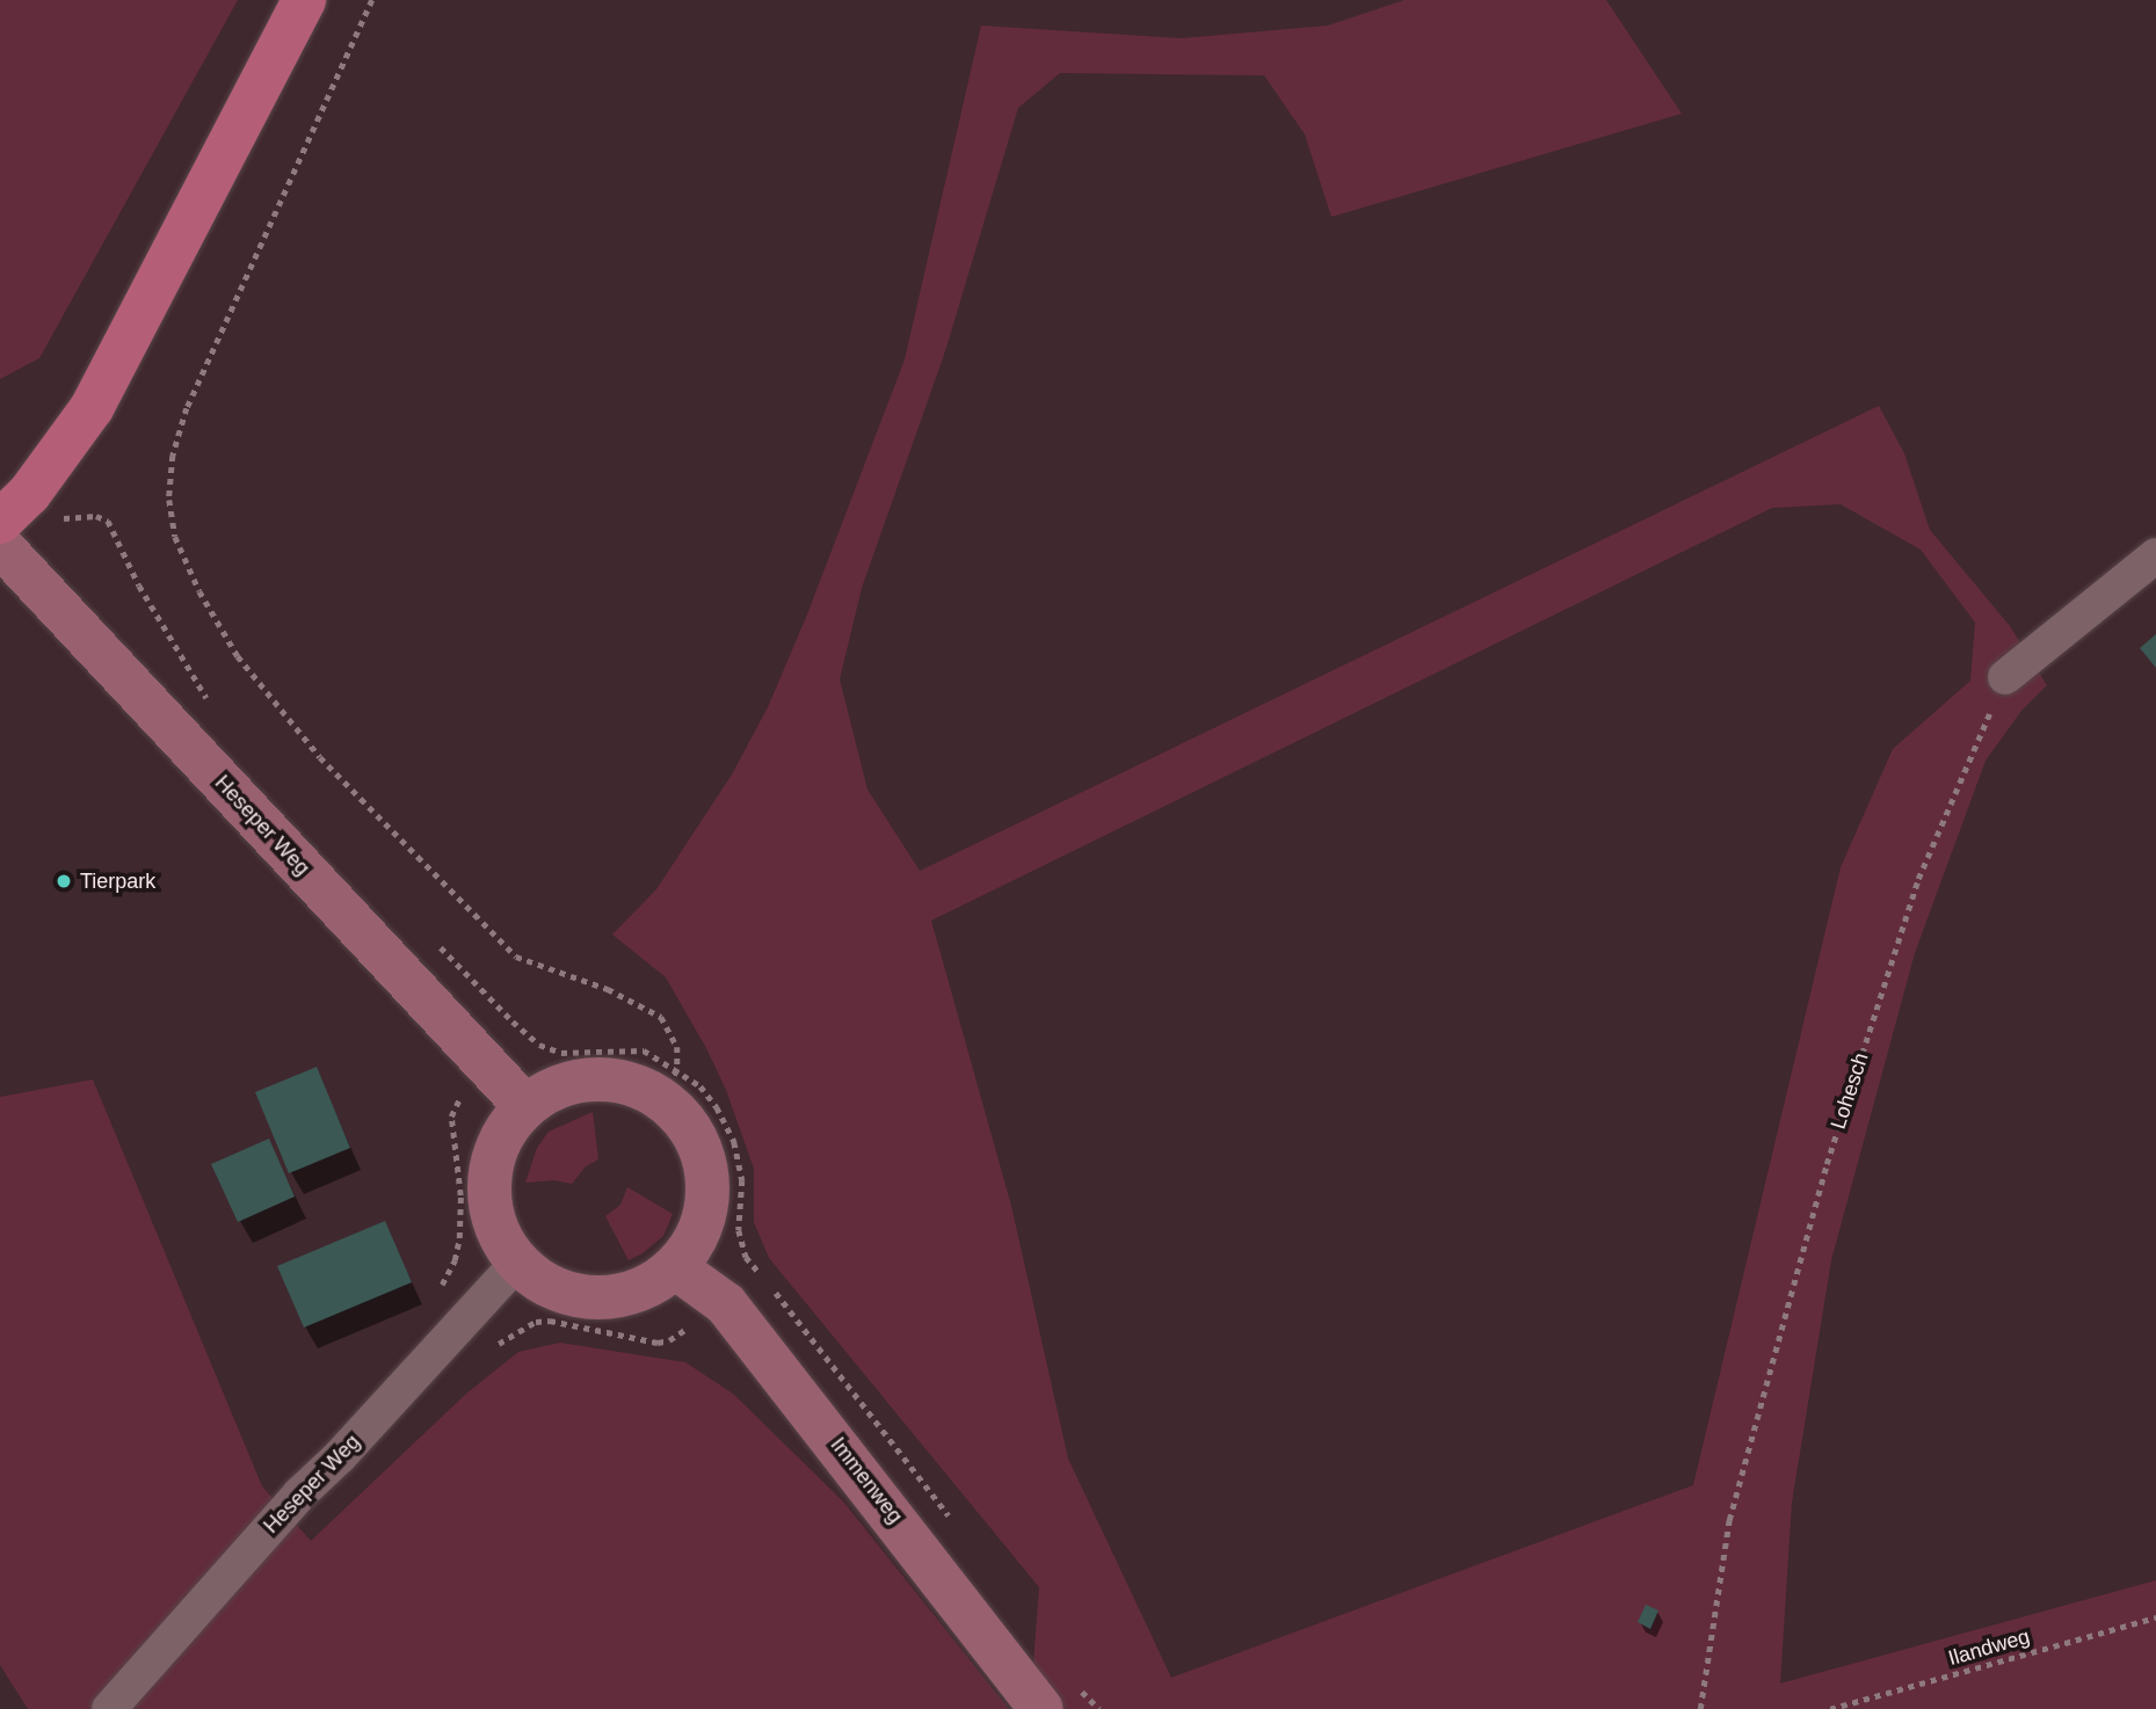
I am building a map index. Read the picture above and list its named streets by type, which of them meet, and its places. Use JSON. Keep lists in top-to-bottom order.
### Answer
{
  "streets": {
    "street": ["Heseper Weg", "Immenweg"],
    "path": ["Lohesch", "Ilandweg"]
  },
  "crossings": [
    ["Heseper Weg", "Immenweg"]
  ],
  "places": ["Tierpark"]
}
